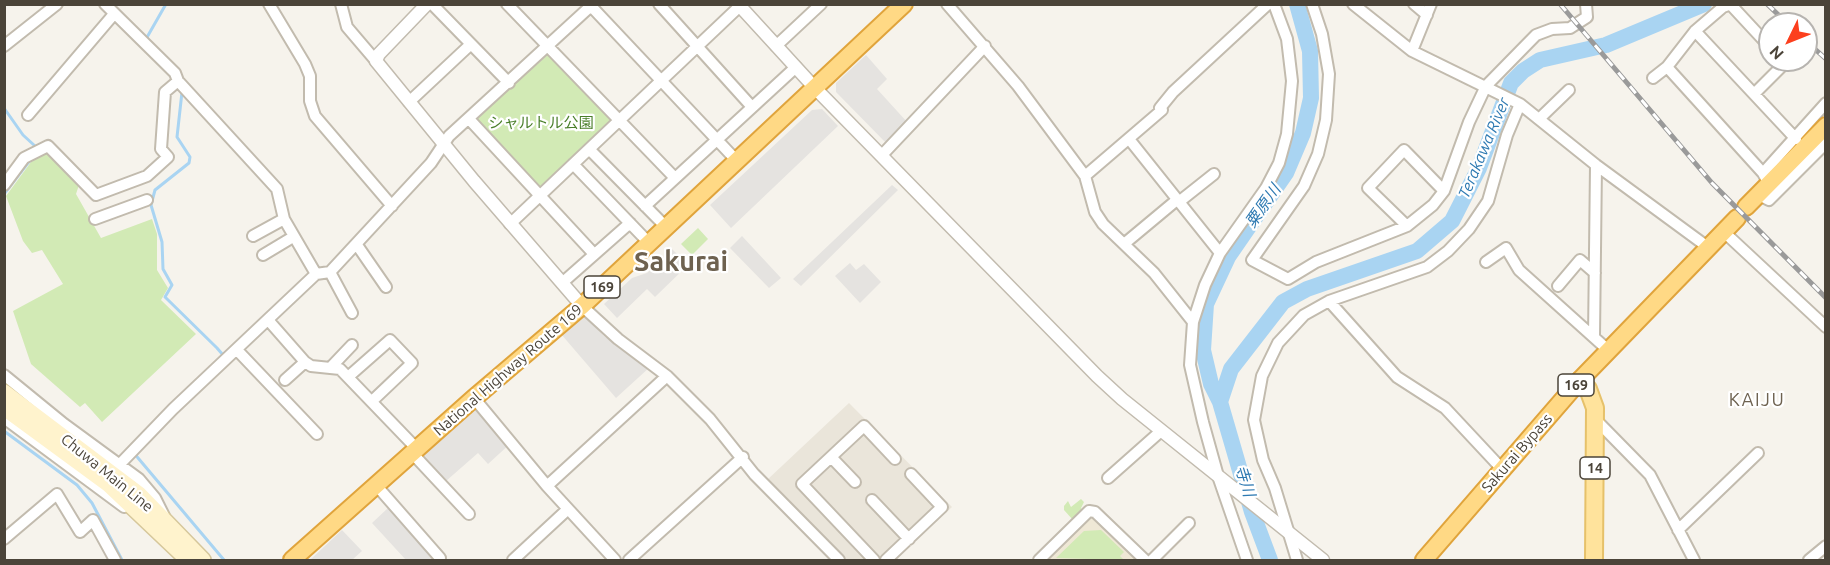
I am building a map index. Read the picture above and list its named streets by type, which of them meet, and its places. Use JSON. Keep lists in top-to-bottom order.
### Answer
{
  "streets": {
    "highway": ["169", "National Highway Route 169", "Sakurai Bypass"],
    "main road": ["14", "Chuwa Main Line"]
  },
  "crossings": [
    ["Sakurai Bypass", "14"]
  ],
  "districts": ["Sakurai", "KAIJU"],
  "water": ["Terakawa River", "粟原川", "寺川"],
  "parks": ["シャルトル公園"],
  "north": "bottom left"
}
